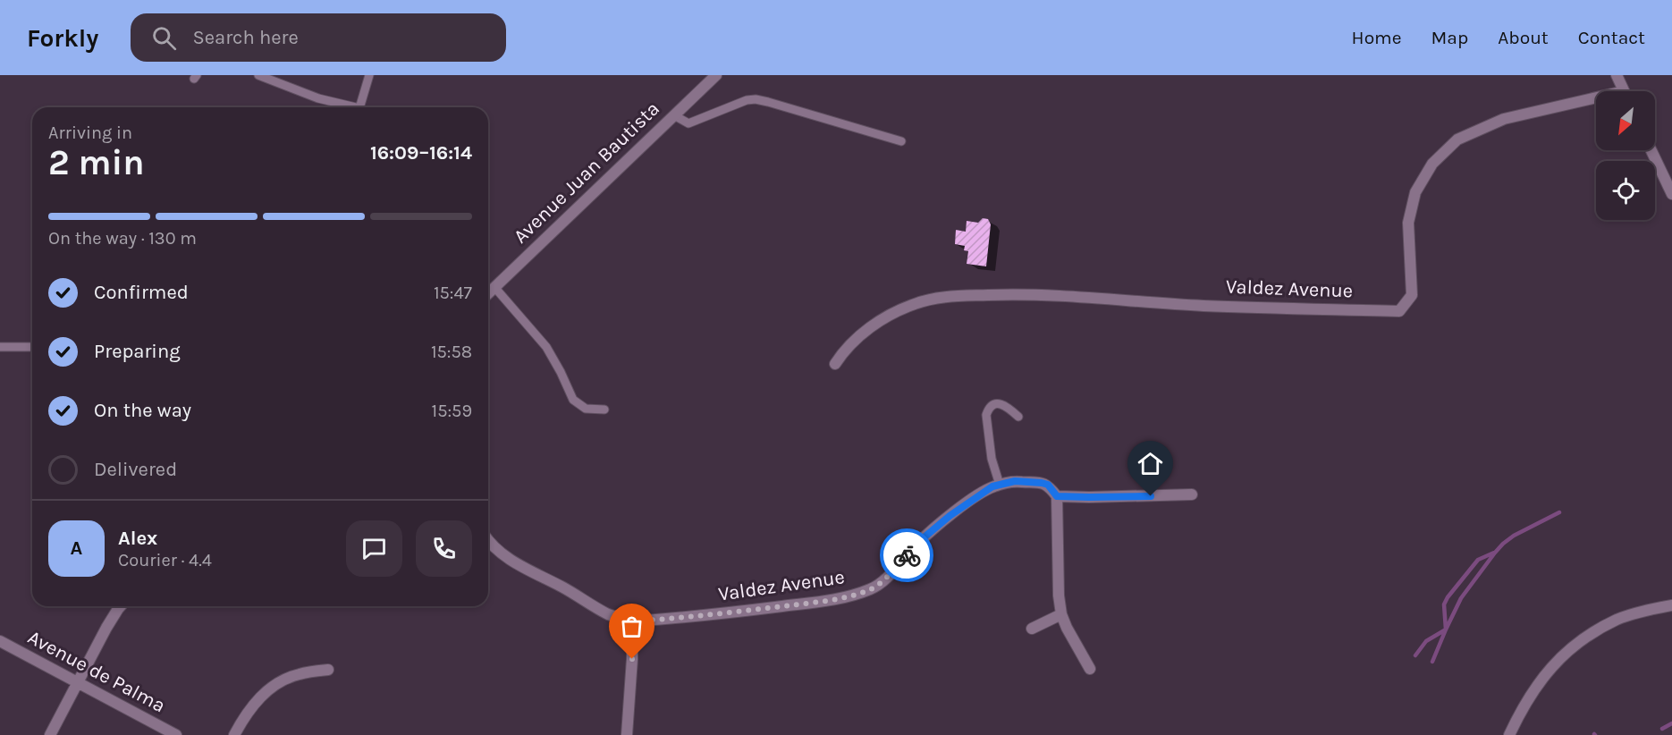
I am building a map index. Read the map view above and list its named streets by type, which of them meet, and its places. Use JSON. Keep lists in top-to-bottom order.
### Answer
{
  "streets": {
    "street": ["Avenue Juan Bautista", "Valdez Avenue", "Avenue de Palma"]
  },
  "north": "bottom left",
  "page": {
    "header": "Forkly",
    "search": "Search here",
    "nav": [
      "Home",
      "Map",
      "About",
      "Contact"
    ],
    "heading": ["2 min", "Arriving in", "16:09–16:14"],
    "panel": ["Alex", "Courier · 4.4"],
    "bar": "On the way · 130 m",
    "list": [
      ["Confirmed", "15:47"],
      ["Preparing", "15:58"],
      ["On the way", "15:59"],
      "Delivered"
    ],
    "round": "A"
  }
}
